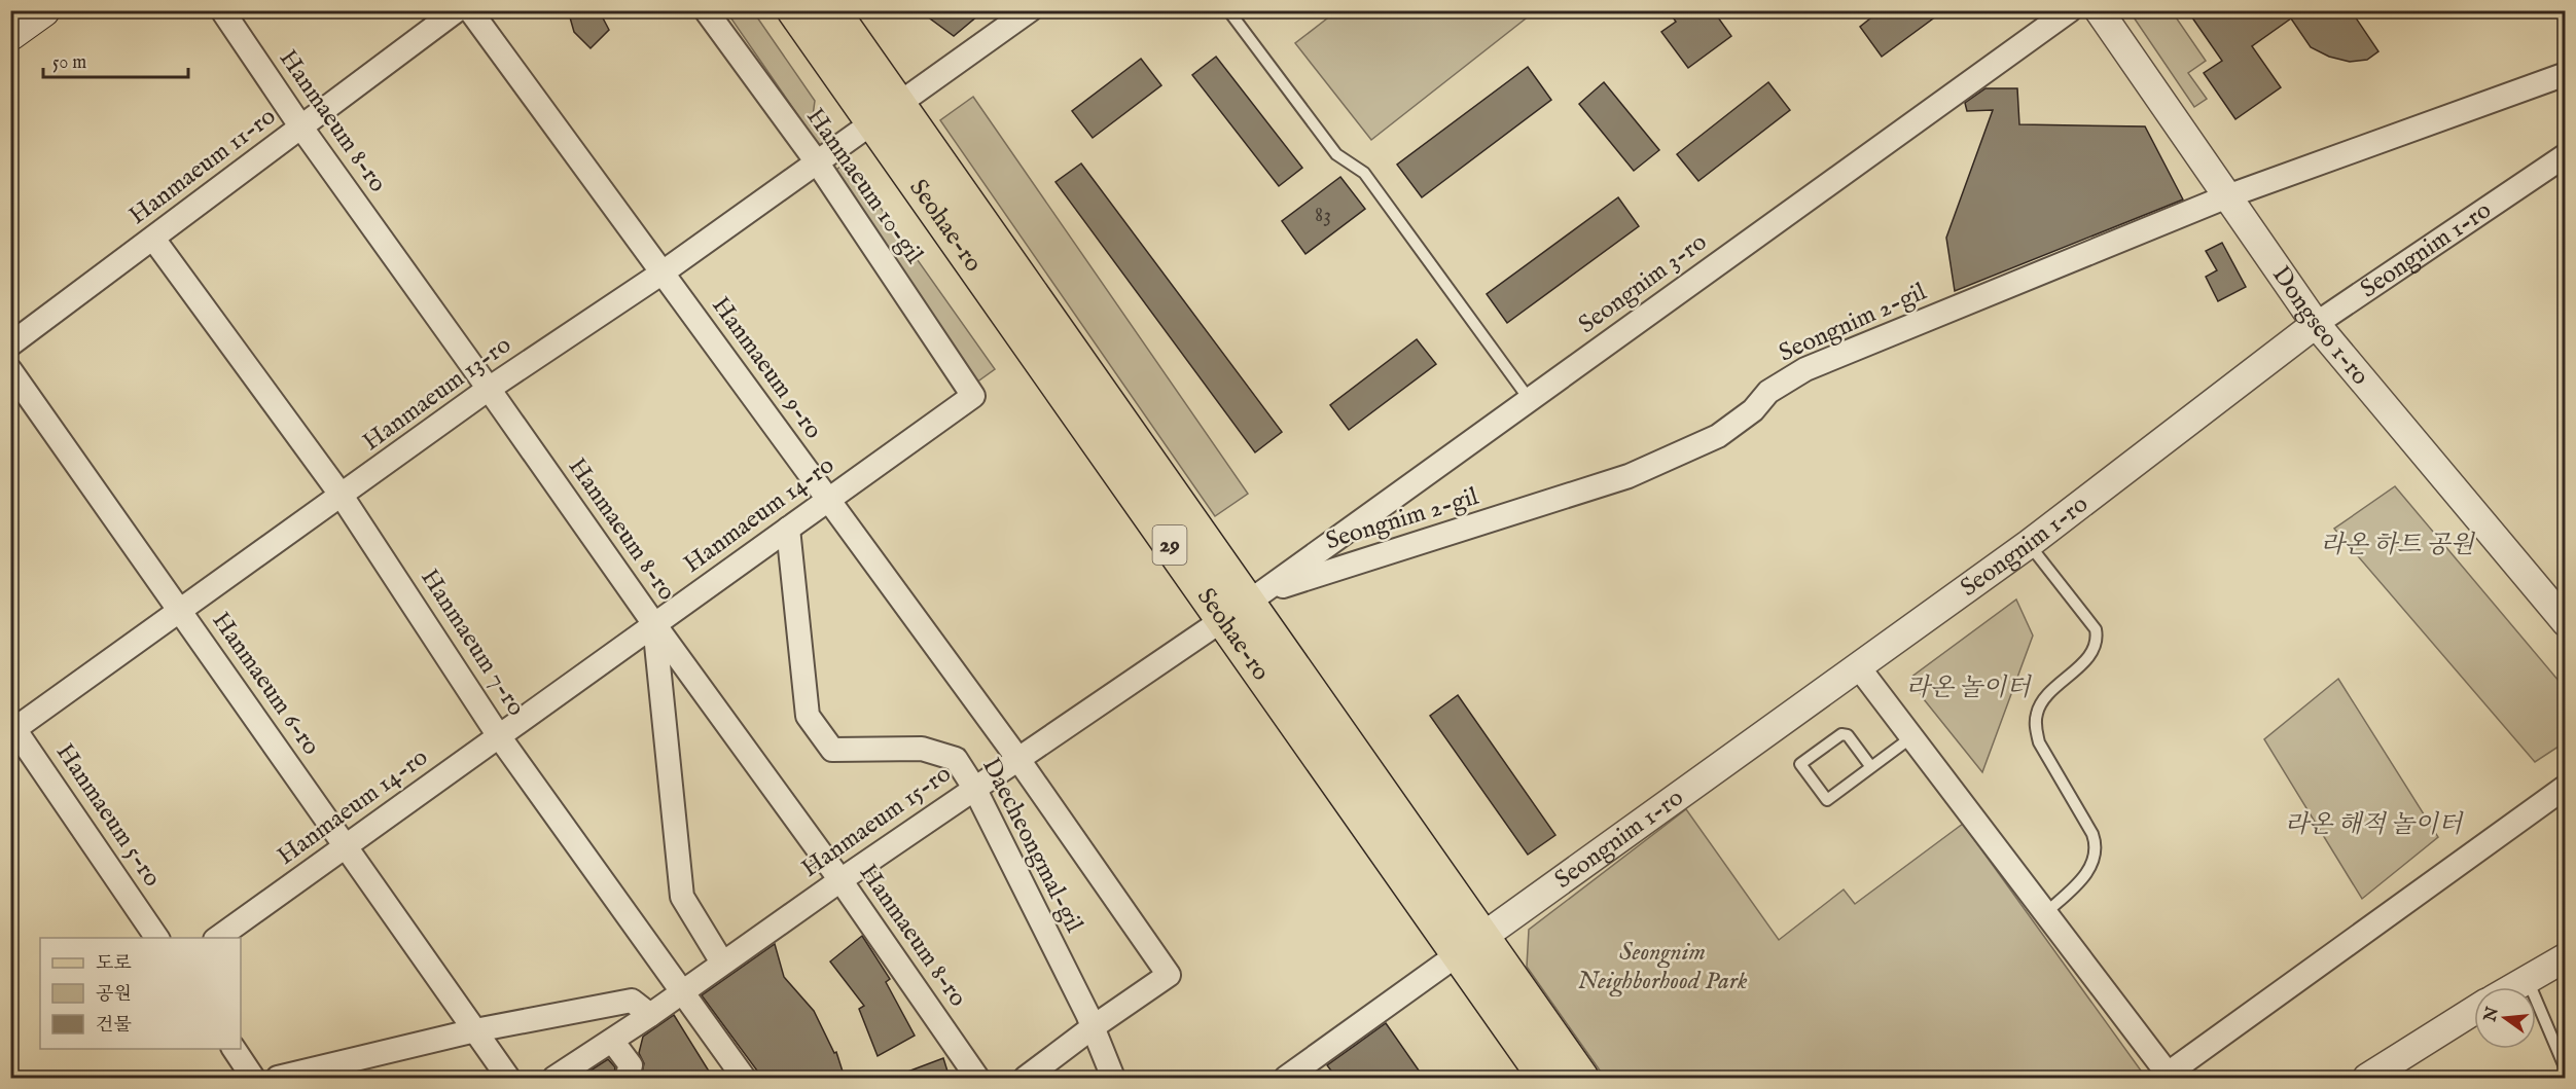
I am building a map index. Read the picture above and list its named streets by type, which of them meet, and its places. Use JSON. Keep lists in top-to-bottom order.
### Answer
{
  "streets": {
    "main road": ["Seohae-ro", "29"],
    "street": [
      "Hanmaeum 8-ro",
      "Hanmaeum 11-ro",
      "Hanmaeum 10-gil",
      "Seongnim 1-ro",
      "Seongnim 3-ro",
      "Seongnim 2-gil",
      "Dongseo 1-ro",
      "Hanmaeum 9-ro",
      "Hanmaeum 13-ro",
      "Hanmaeum 14-ro",
      "Hanmaeum 7-ro",
      "Hanmaeum 6-ro",
      "Hanmaeum 5-ro",
      "Hanmaeum 15-ro",
      "Daecheongmal-gil"
    ]
  },
  "crossings": [
    ["Hanmaeum 8-ro", "Hanmaeum 11-ro"],
    ["Hanmaeum 8-ro", "Hanmaeum 13-ro"],
    ["Hanmaeum 8-ro", "Hanmaeum 14-ro"],
    ["Hanmaeum 8-ro", "Hanmaeum 15-ro"],
    ["Hanmaeum 11-ro", "Hanmaeum 7-ro"],
    ["Hanmaeum 10-gil", "Hanmaeum 13-ro"],
    ["Hanmaeum 10-gil", "Hanmaeum 14-ro"],
    ["Seohae-ro", "Seongnim 1-ro"],
    ["Seohae-ro", "Seongnim 3-ro"],
    ["Seohae-ro", "Seongnim 2-gil"],
    ["Seohae-ro", "Hanmaeum 13-ro"],
    ["Seohae-ro", "Hanmaeum 15-ro"],
    ["Seongnim 1-ro", "Dongseo 1-ro"],
    ["Seongnim 3-ro", "Seongnim 2-gil"],
    ["Seongnim 3-ro", "Hanmaeum 15-ro"],
    ["Seongnim 2-gil", "Dongseo 1-ro"],
    ["Seongnim 2-gil", "Hanmaeum 15-ro"],
    ["Hanmaeum 9-ro", "Hanmaeum 13-ro"],
    ["Hanmaeum 9-ro", "Hanmaeum 14-ro"],
    ["Hanmaeum 9-ro", "Hanmaeum 15-ro"],
    ["Hanmaeum 9-ro", "Daecheongmal-gil"],
    ["Hanmaeum 13-ro", "Hanmaeum 7-ro"],
    ["Hanmaeum 13-ro", "Hanmaeum 6-ro"],
    ["Hanmaeum 13-ro", "Hanmaeum 5-ro"],
    ["Hanmaeum 14-ro", "Hanmaeum 7-ro"],
    ["Hanmaeum 14-ro", "Hanmaeum 6-ro"],
    ["Hanmaeum 14-ro", "Daecheongmal-gil"],
    ["Hanmaeum 7-ro", "Hanmaeum 15-ro"],
    ["Hanmaeum 15-ro", "Daecheongmal-gil"]
  ],
  "parks": [
    "라온 하트 공원",
    "라온 놀이터",
    "라온 해적 놀이터",
    "Seongnim Neighborhood Park"
  ],
  "house_numbers": ["83"],
  "legend": ["도로", "공원", "건물"],
  "scale_bar": "50 m",
  "north": "left"
}
